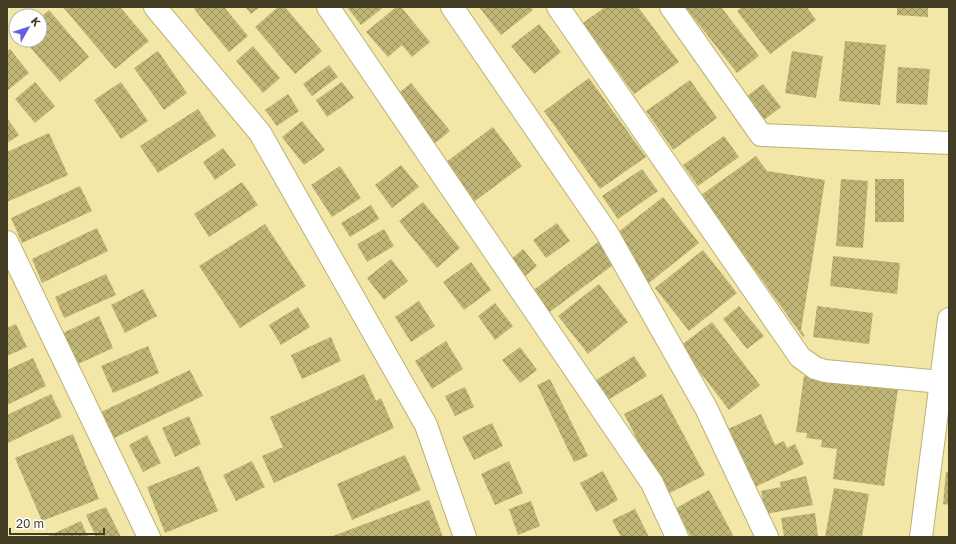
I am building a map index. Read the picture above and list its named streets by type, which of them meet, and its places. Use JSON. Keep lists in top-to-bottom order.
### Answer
{
  "scale_bar": "20 m",
  "north": "top right"
}
